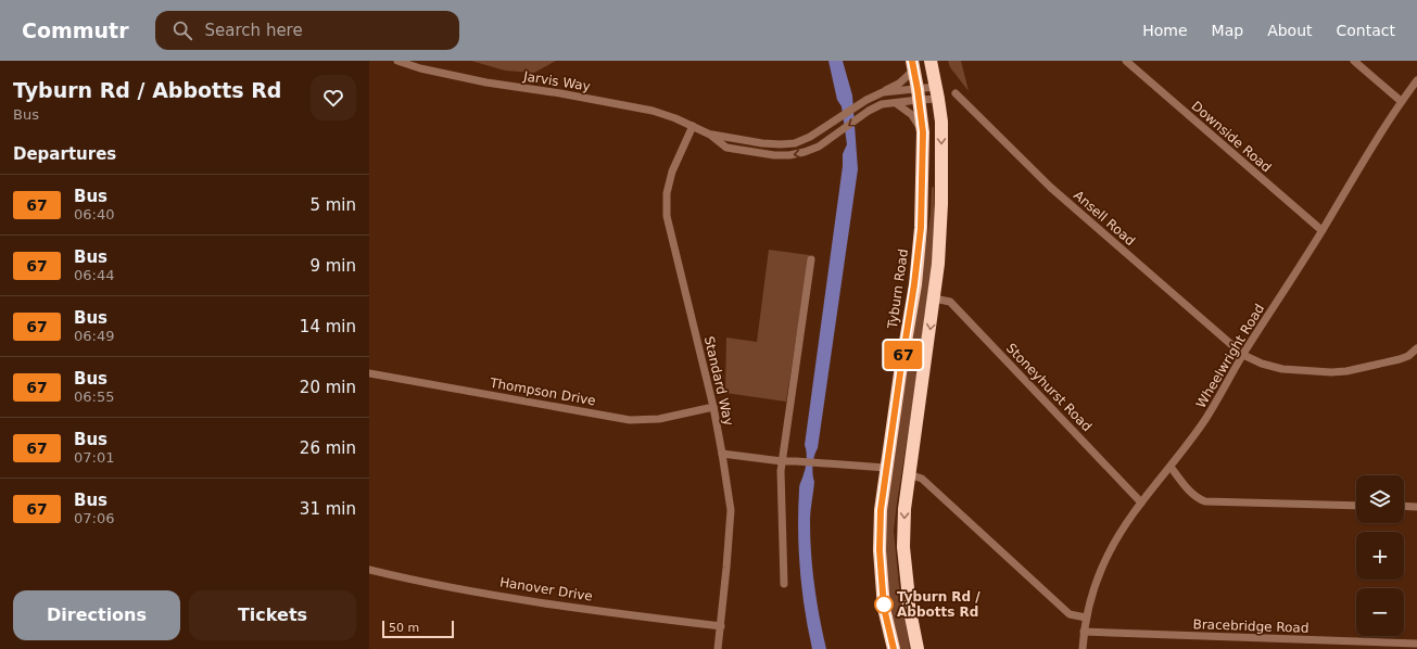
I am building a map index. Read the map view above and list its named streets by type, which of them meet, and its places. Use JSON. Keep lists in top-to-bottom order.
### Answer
{
  "streets": {
    "highway": ["Tyburn Road"],
    "street": [
      "Jarvis Way",
      "Downside Road",
      "Ansell Road",
      "Wheelwright Road",
      "Standard Way",
      "Stoneyhurst Road",
      "Thompson Drive",
      "Hanover Drive",
      "Bracebridge Road"
    ]
  },
  "crossings": [
    ["Jarvis Way", "Tyburn Road"],
    ["Jarvis Way", "Standard Way"],
    ["Downside Road", "Wheelwright Road"],
    ["Ansell Road", "Wheelwright Road"],
    ["Wheelwright Road", "Stoneyhurst Road"],
    ["Wheelwright Road", "Bracebridge Road"],
    ["Standard Way", "Thompson Drive"],
    ["Standard Way", "Hanover Drive"]
  ],
  "places": ["Tyburn Rd / Abbotts Rd"],
  "lines": ["bus line 67"],
  "scale_bar": "50 m",
  "page": {
    "header": "Commutr",
    "search": "Search here",
    "nav": [
      "Home",
      "Map",
      "About",
      "Contact"
    ],
    "heading": [
      ["Tyburn Rd / Abbotts Rd", "Bus"],
      "Departures"
    ],
    "on_map": "67",
    "list": [
      {
        "mark": "67",
        "name": "Bus",
        "note": "06:40",
        "value": "5 min"
      },
      {
        "mark": "67",
        "name": "Bus",
        "note": "06:44",
        "value": "9 min"
      },
      {
        "mark": "67",
        "name": "Bus",
        "note": "06:49",
        "value": "14 min"
      },
      {
        "mark": "67",
        "name": "Bus",
        "note": "06:55",
        "value": "20 min"
      },
      {
        "mark": "67",
        "name": "Bus",
        "note": "07:01",
        "value": "26 min"
      },
      {
        "mark": "67",
        "name": "Bus",
        "note": "07:06",
        "value": "31 min"
      }
    ],
    "map_buttons": ["+", "−"],
    "buttons": ["Directions", "Tickets"],
    "scale": "50 m"
  }
}
